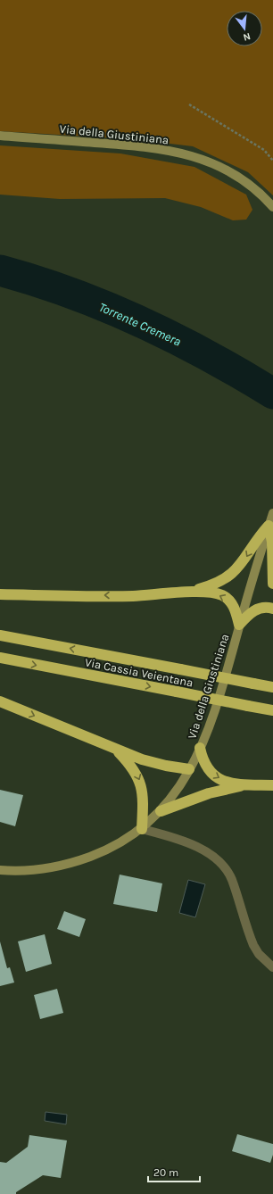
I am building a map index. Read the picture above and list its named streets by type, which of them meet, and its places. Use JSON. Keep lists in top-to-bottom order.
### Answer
{
  "streets": {
    "highway": ["Via Cassia Veientana"],
    "street": ["Via della Giustiniana"]
  },
  "water": ["Torrente Cremera"],
  "scale_bar": "20 m",
  "north": "bottom"
}
